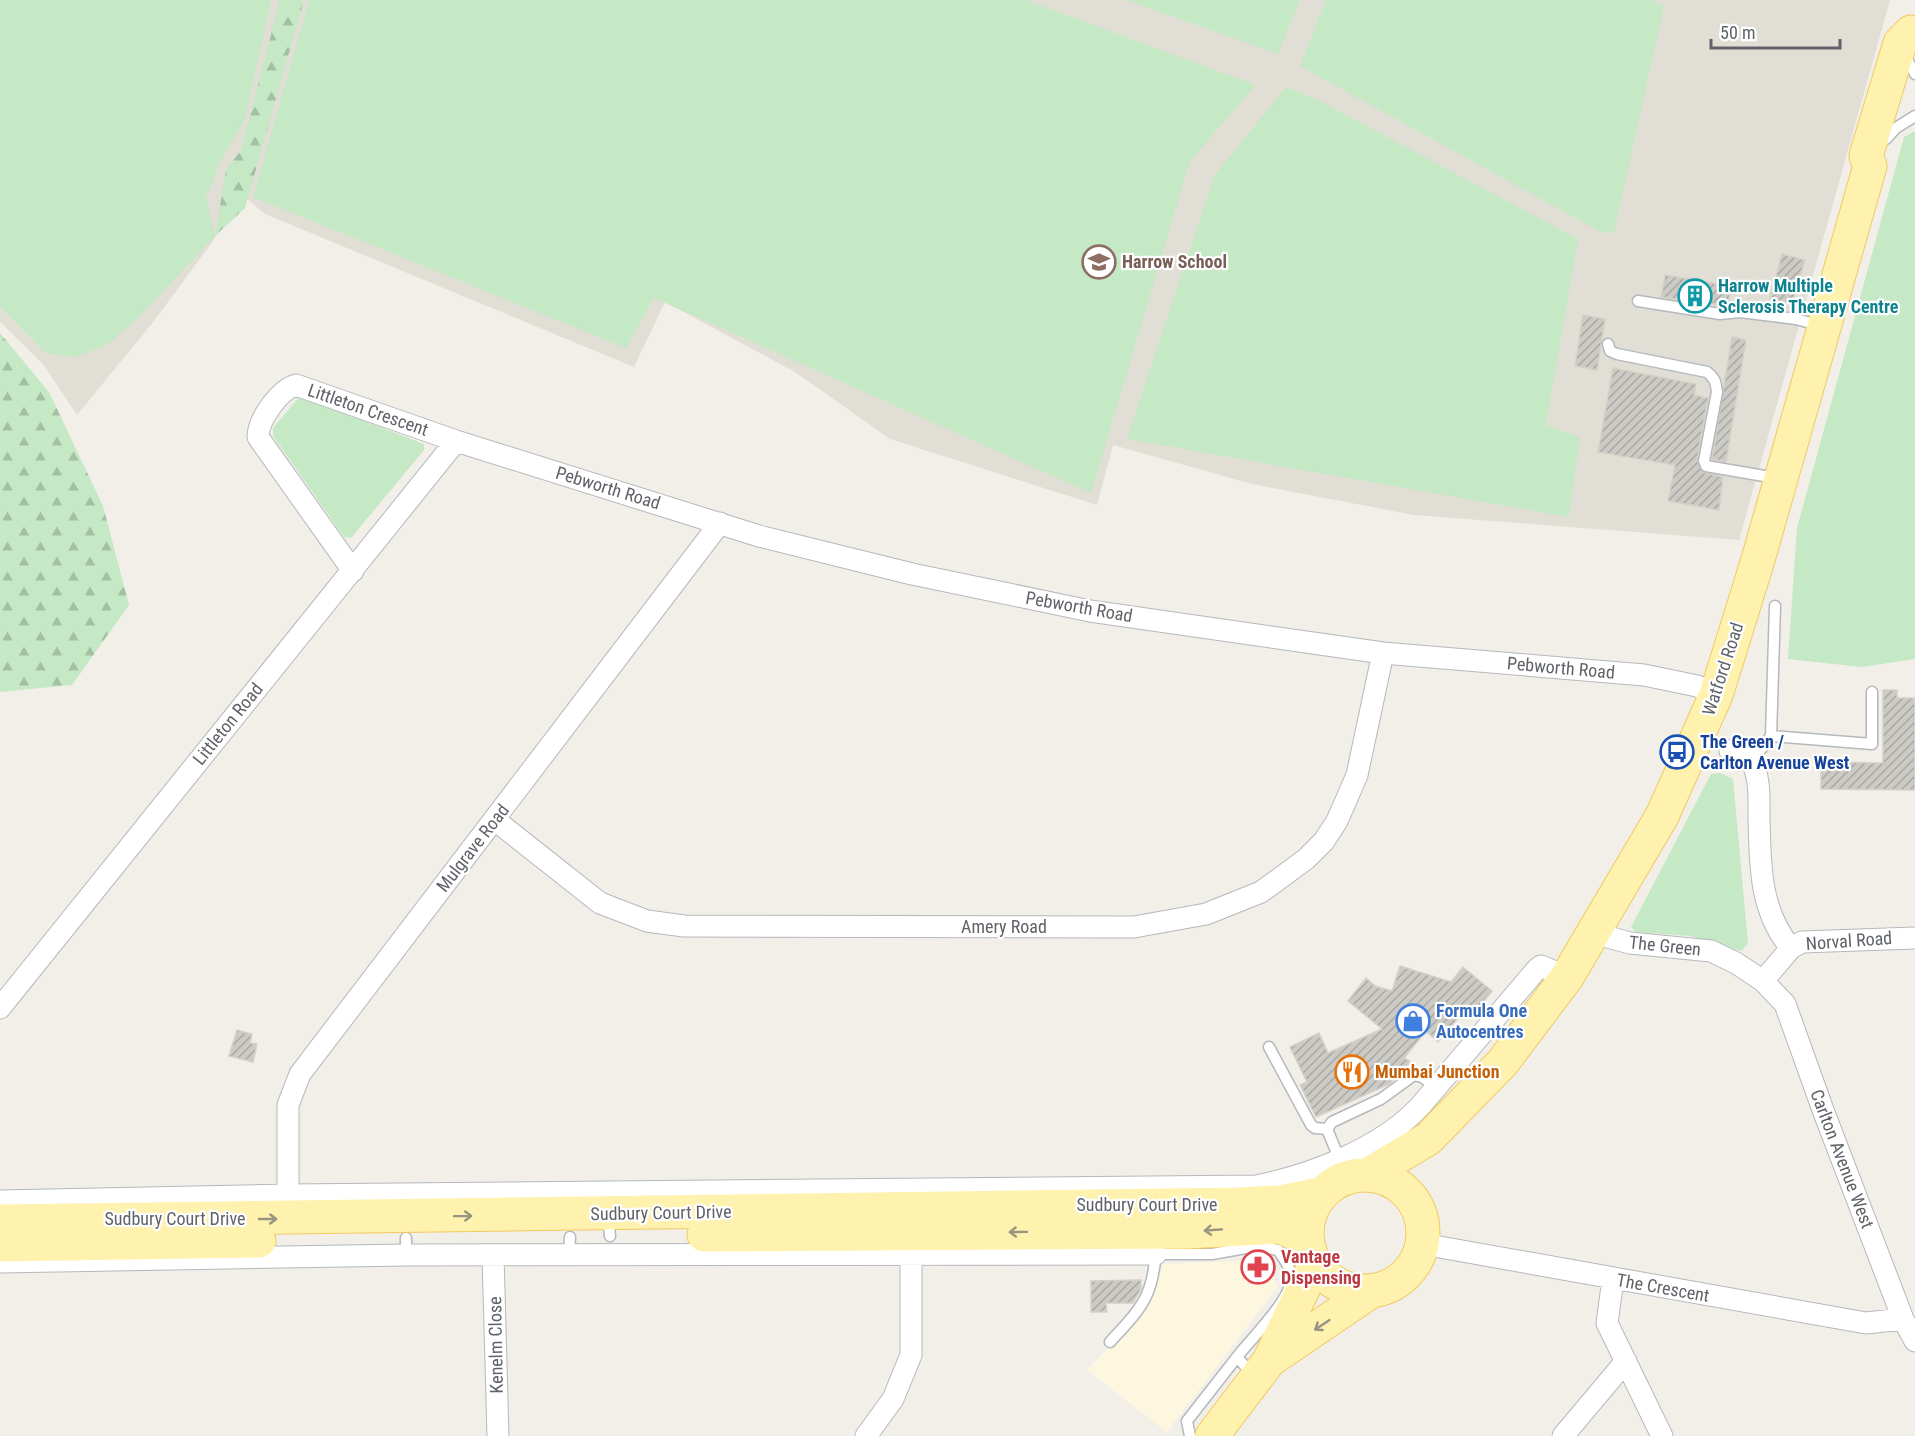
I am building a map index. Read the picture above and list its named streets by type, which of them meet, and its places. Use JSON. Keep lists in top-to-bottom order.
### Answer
{
  "streets": {
    "main road": ["Watford Road", "Sudbury Court Drive"],
    "street": [
      "Littleton Crescent",
      "Pebworth Road",
      "Littleton Road",
      "Mulgrave Road",
      "Amery Road",
      "Norval Road",
      "The Green",
      "Carlton Avenue West",
      "The Crescent",
      "Kenelm Close"
    ]
  },
  "crossings": [
    ["Littleton Crescent", "Pebworth Road"],
    ["Littleton Crescent", "Littleton Road"],
    ["Pebworth Road", "Watford Road"],
    ["Pebworth Road", "Littleton Road"],
    ["Pebworth Road", "Mulgrave Road"],
    ["Pebworth Road", "Amery Road"],
    ["Watford Road", "The Green"],
    ["Watford Road", "Sudbury Court Drive"],
    ["Watford Road", "The Crescent"],
    ["Mulgrave Road", "Amery Road"],
    ["Mulgrave Road", "Sudbury Court Drive"],
    ["Norval Road", "The Green"],
    ["Norval Road", "Carlton Avenue West"],
    ["The Green", "Carlton Avenue West"],
    ["Carlton Avenue West", "The Crescent"],
    ["Sudbury Court Drive", "The Crescent"],
    ["Sudbury Court Drive", "Kenelm Close"]
  ],
  "places": {
    "school or university": ["Harrow School"],
    "building": ["Harrow Multiple Sclerosis Therapy Centre"],
    "bus stop": ["The Green / Carlton Avenue West"],
    "shop": ["Formula One Autocentres"],
    "restaurant": ["Mumbai Junction"],
    "pharmacy": ["Vantage Dispensing"]
  },
  "scale_bar": "50 m"
}
